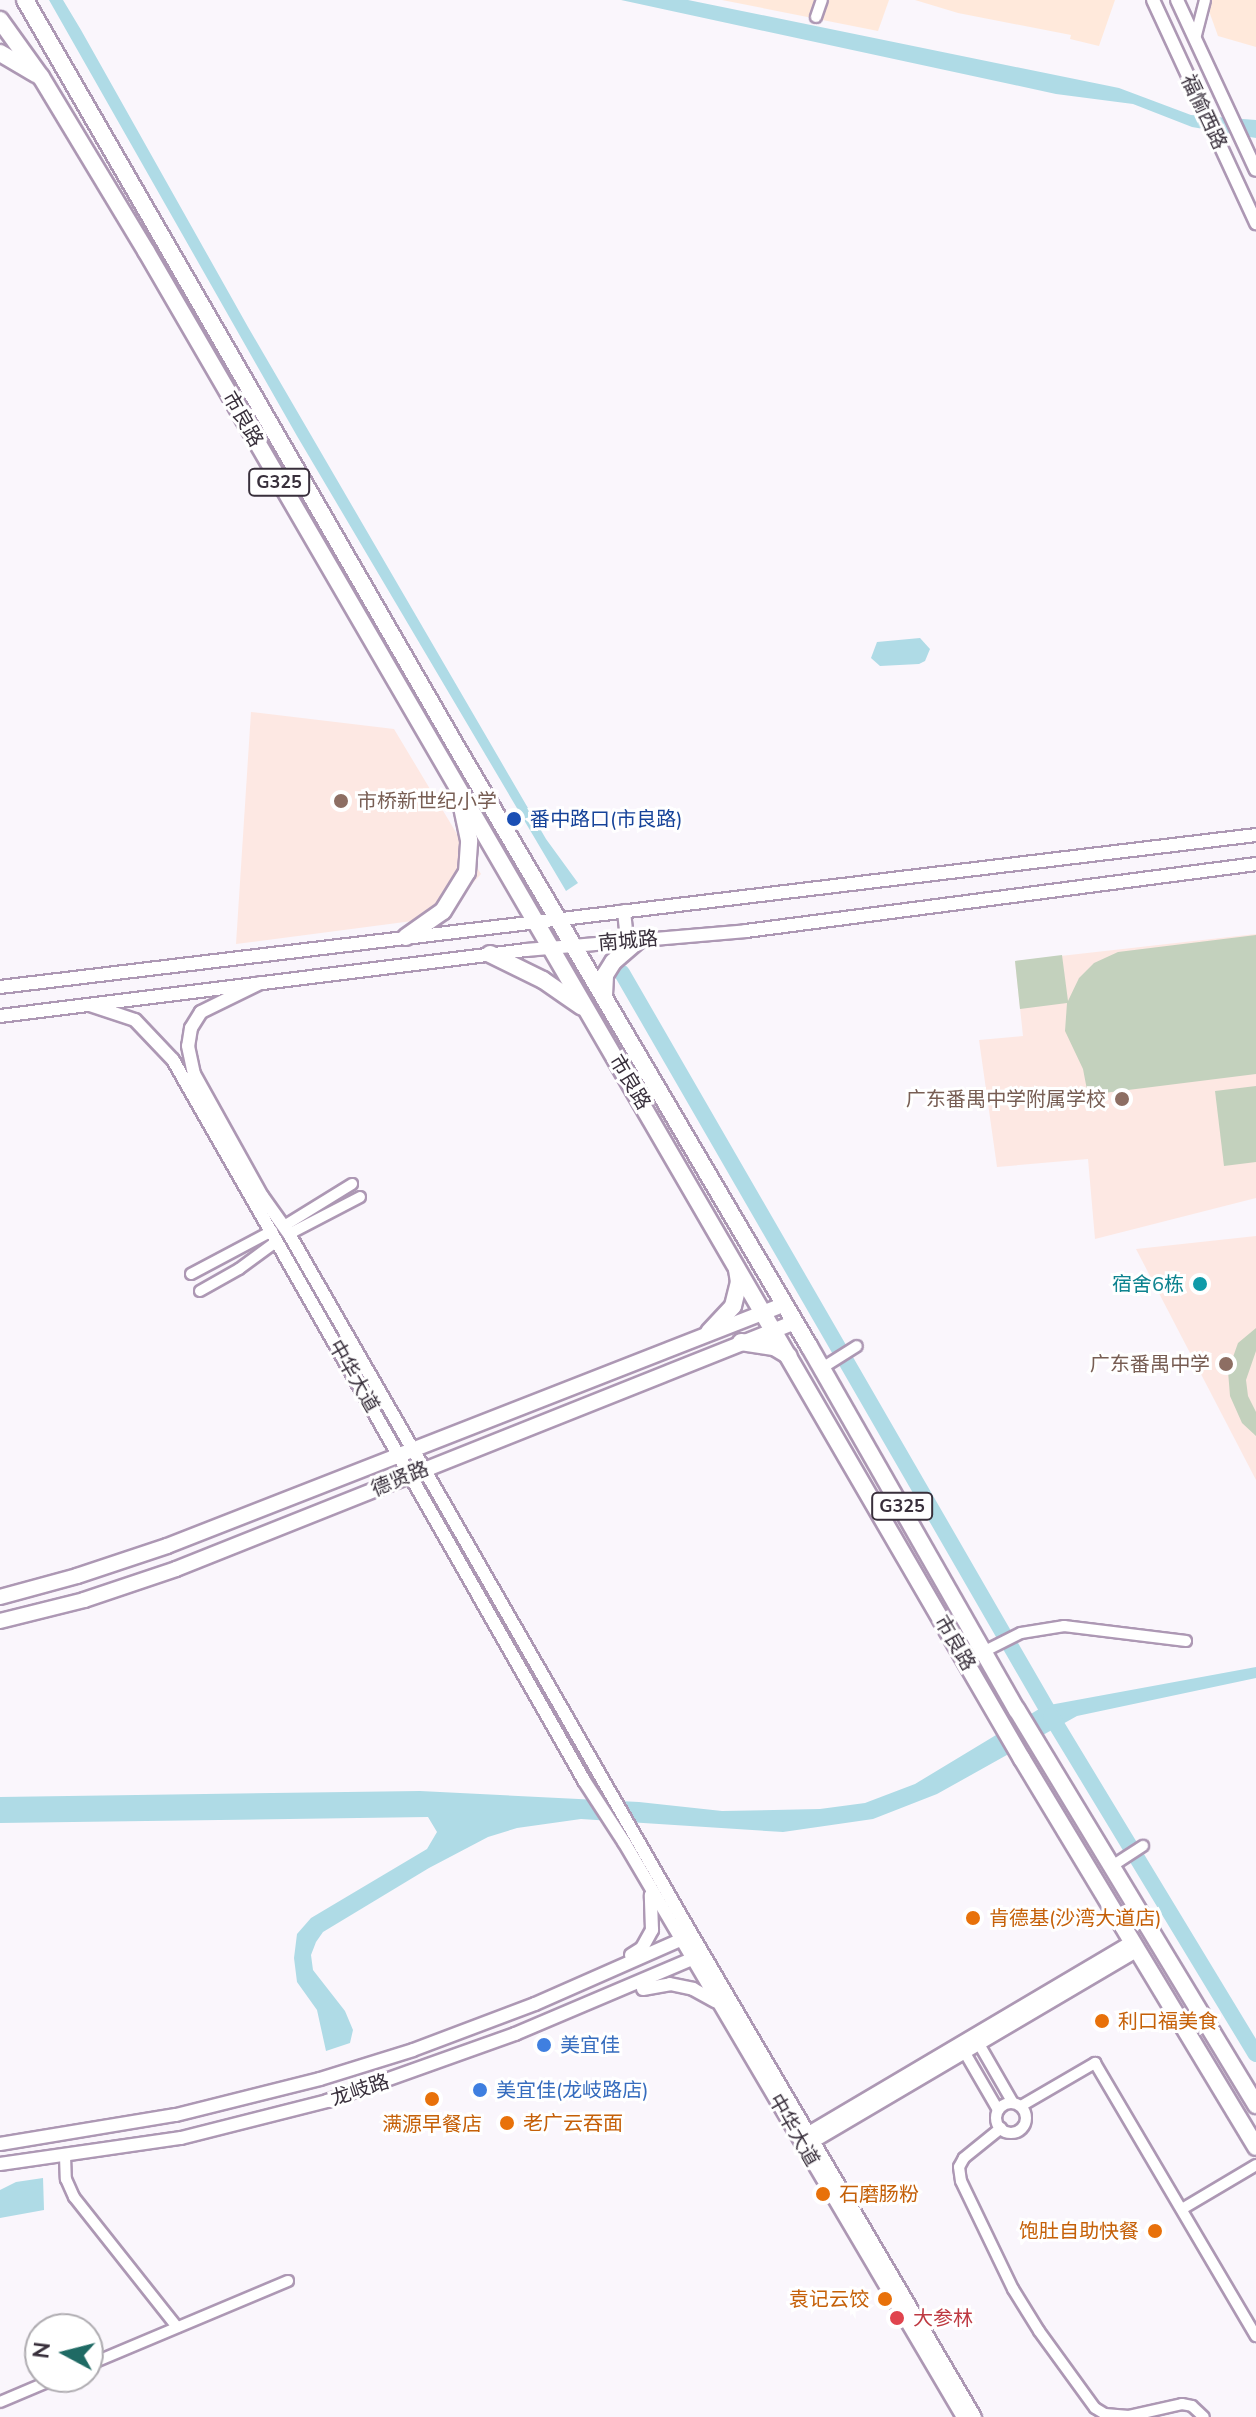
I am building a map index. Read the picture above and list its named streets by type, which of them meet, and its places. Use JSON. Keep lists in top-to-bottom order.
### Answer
{
  "streets": {
    "main road": ["市良路", "G325", "德贤路"],
    "street": [
      "福愉西路",
      "南城路",
      "中华大道",
      "龙岐路"
    ]
  },
  "crossings": [
    ["市良路", "南城路"],
    ["市良路", "德贤路"],
    ["南城路", "中华大道"],
    ["中华大道", "德贤路"],
    ["中华大道", "龙岐路"]
  ],
  "places": [
    "市桥新世纪小学",
    "番中路口(市良路)",
    "广东番禺中学附属学校",
    "宿舍6栋",
    "广东番禺中学",
    "肯德基(沙湾大道店)",
    "利口福美食",
    "美宜佳",
    "美宜佳(龙岐路店)",
    "满源早餐店",
    "老广云吞面",
    "石磨肠粉",
    "饱肚自助快餐",
    "袁记云饺",
    "大参林"
  ],
  "north": "left"
}
